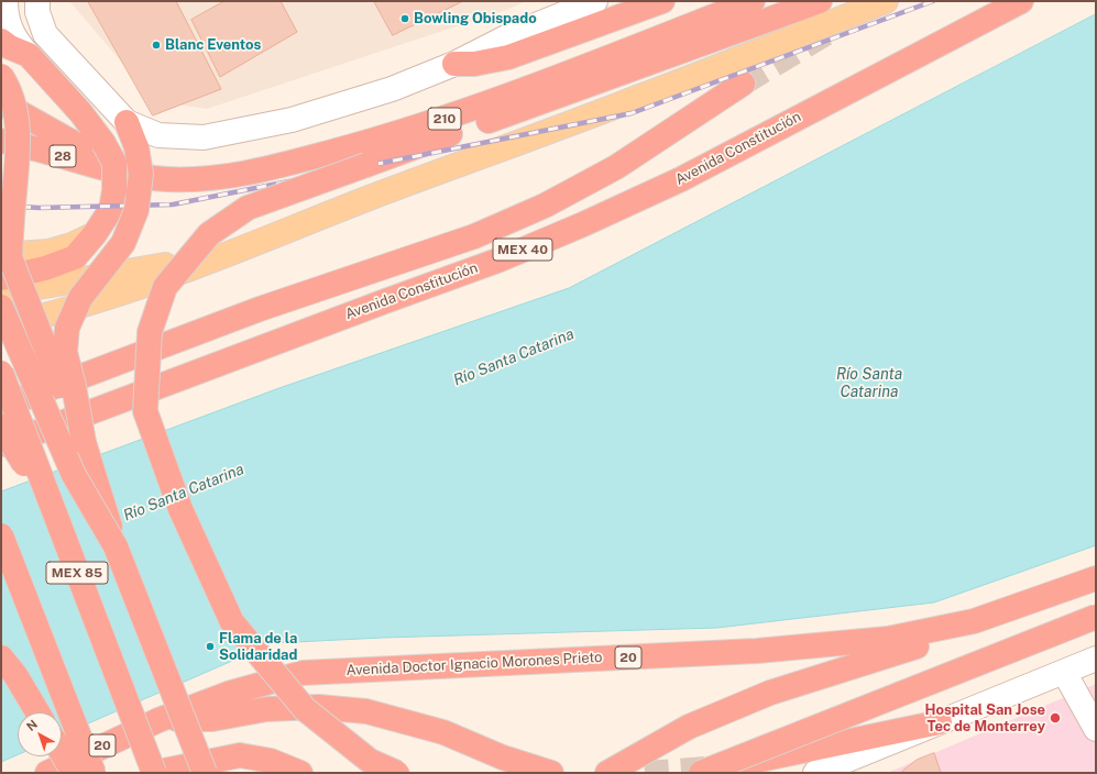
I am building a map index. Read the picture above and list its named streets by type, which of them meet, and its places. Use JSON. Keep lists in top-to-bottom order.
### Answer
{
  "streets": {
    "highway": [
      "210",
      "Avenida Constitución",
      "28",
      "MEX 40",
      "MEX 85",
      "20",
      "Avenida Doctor Ignacio Morones Prieto"
    ]
  },
  "crossings": [
    ["210", "28"],
    ["20", "Avenida Doctor Ignacio Morones Prieto"]
  ],
  "water": ["Río Santa Catarina"],
  "places": [
    "Bowling Obispado",
    "Blanc Eventos",
    "Flama de la Solidaridad",
    "Hospital San Jose Tec de Monterrey"
  ],
  "north": "top left"
}
